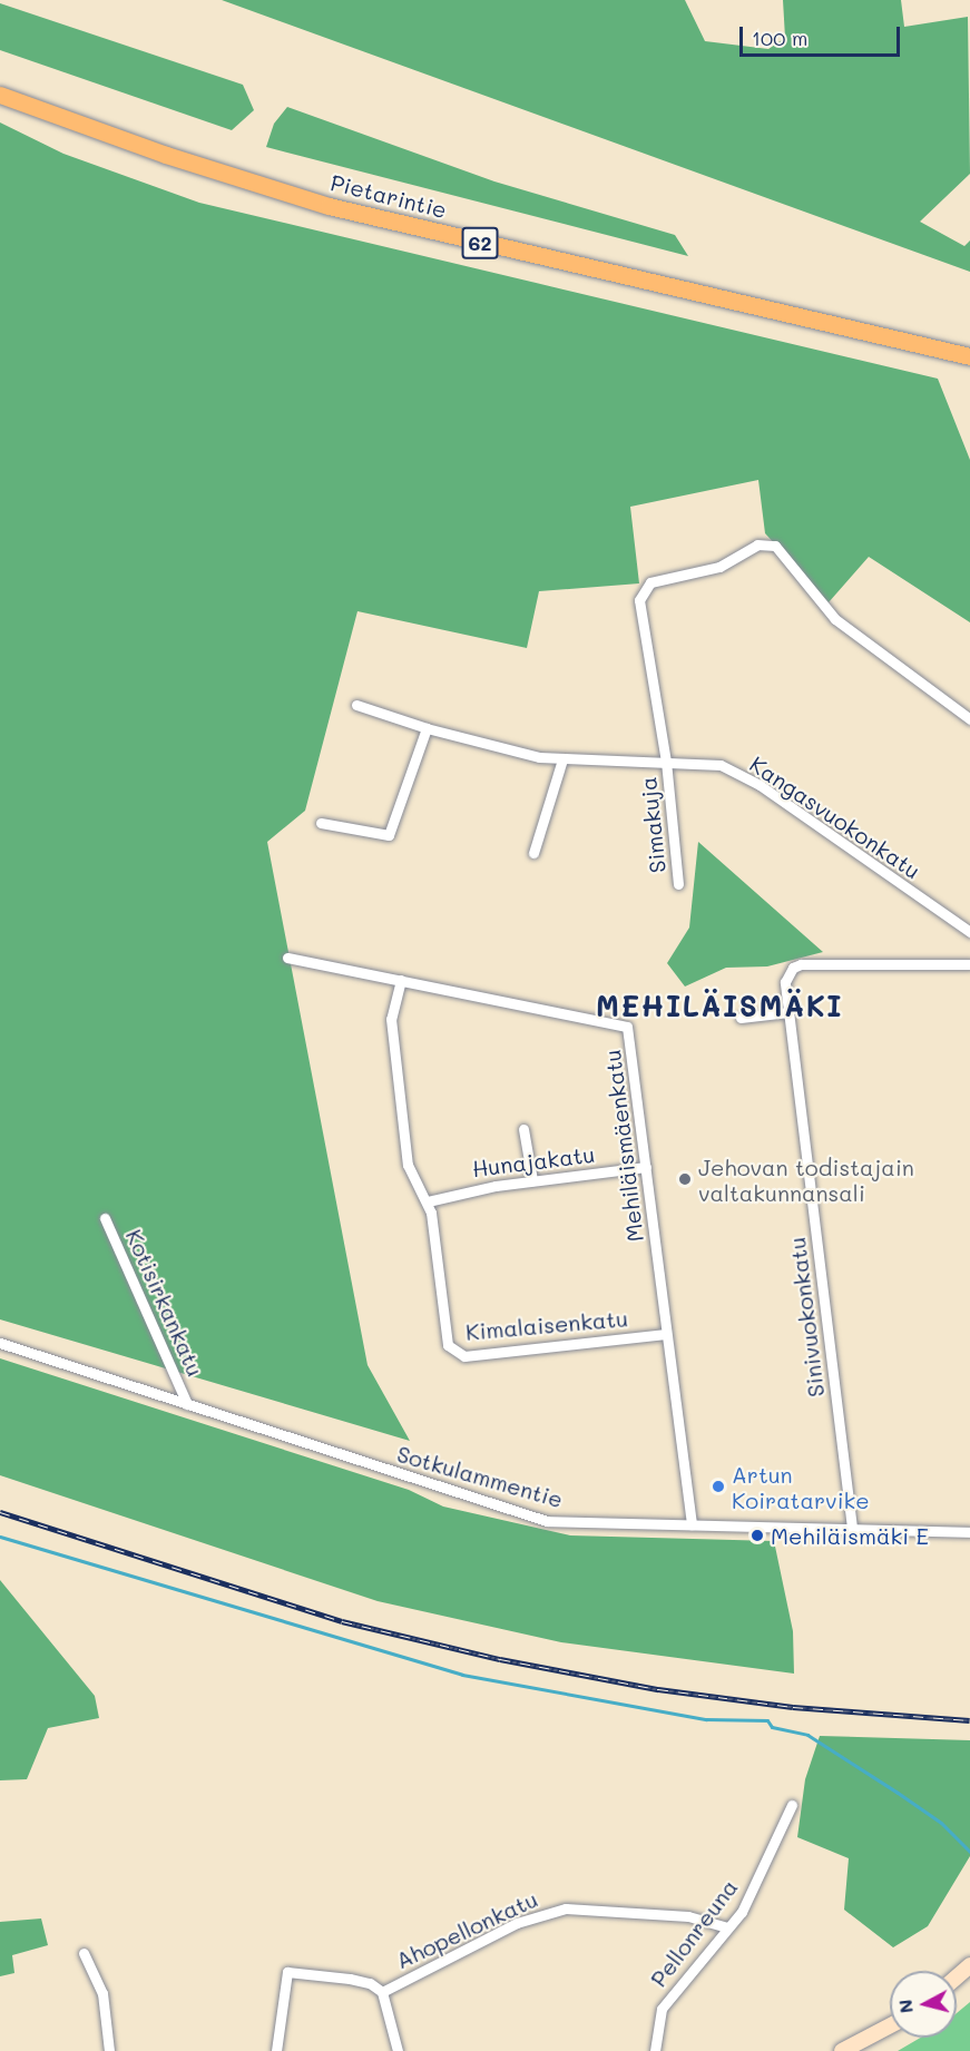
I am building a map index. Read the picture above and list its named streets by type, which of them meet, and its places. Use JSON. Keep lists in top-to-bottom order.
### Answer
{
  "streets": {
    "main road": ["Pietarintie", "62"],
    "street": [
      "Kangasvuokonkatu",
      "Simakuja",
      "Mehiläismäenkatu",
      "Hunajakatu",
      "Kotisirkankatu",
      "Sinivuokonkatu",
      "Kimalaisenkatu",
      "Sotkulammentie",
      "Ahopellonkatu",
      "Pellonreuna"
    ]
  },
  "crossings": [
    ["Kangasvuokonkatu", "Simakuja"],
    ["Mehiläismäenkatu", "Hunajakatu"],
    ["Mehiläismäenkatu", "Kimalaisenkatu"],
    ["Mehiläismäenkatu", "Sotkulammentie"],
    ["Hunajakatu", "Kimalaisenkatu"],
    ["Kotisirkankatu", "Sotkulammentie"],
    ["Sinivuokonkatu", "Sotkulammentie"],
    ["Ahopellonkatu", "Pellonreuna"]
  ],
  "districts": ["MEHILÄISMÄKI"],
  "places": ["Jehovan todistajain valtakunnansali", "Artun Koiratarvike", "Mehiläismäki E"],
  "scale_bar": "100 m",
  "north": "left"
}
